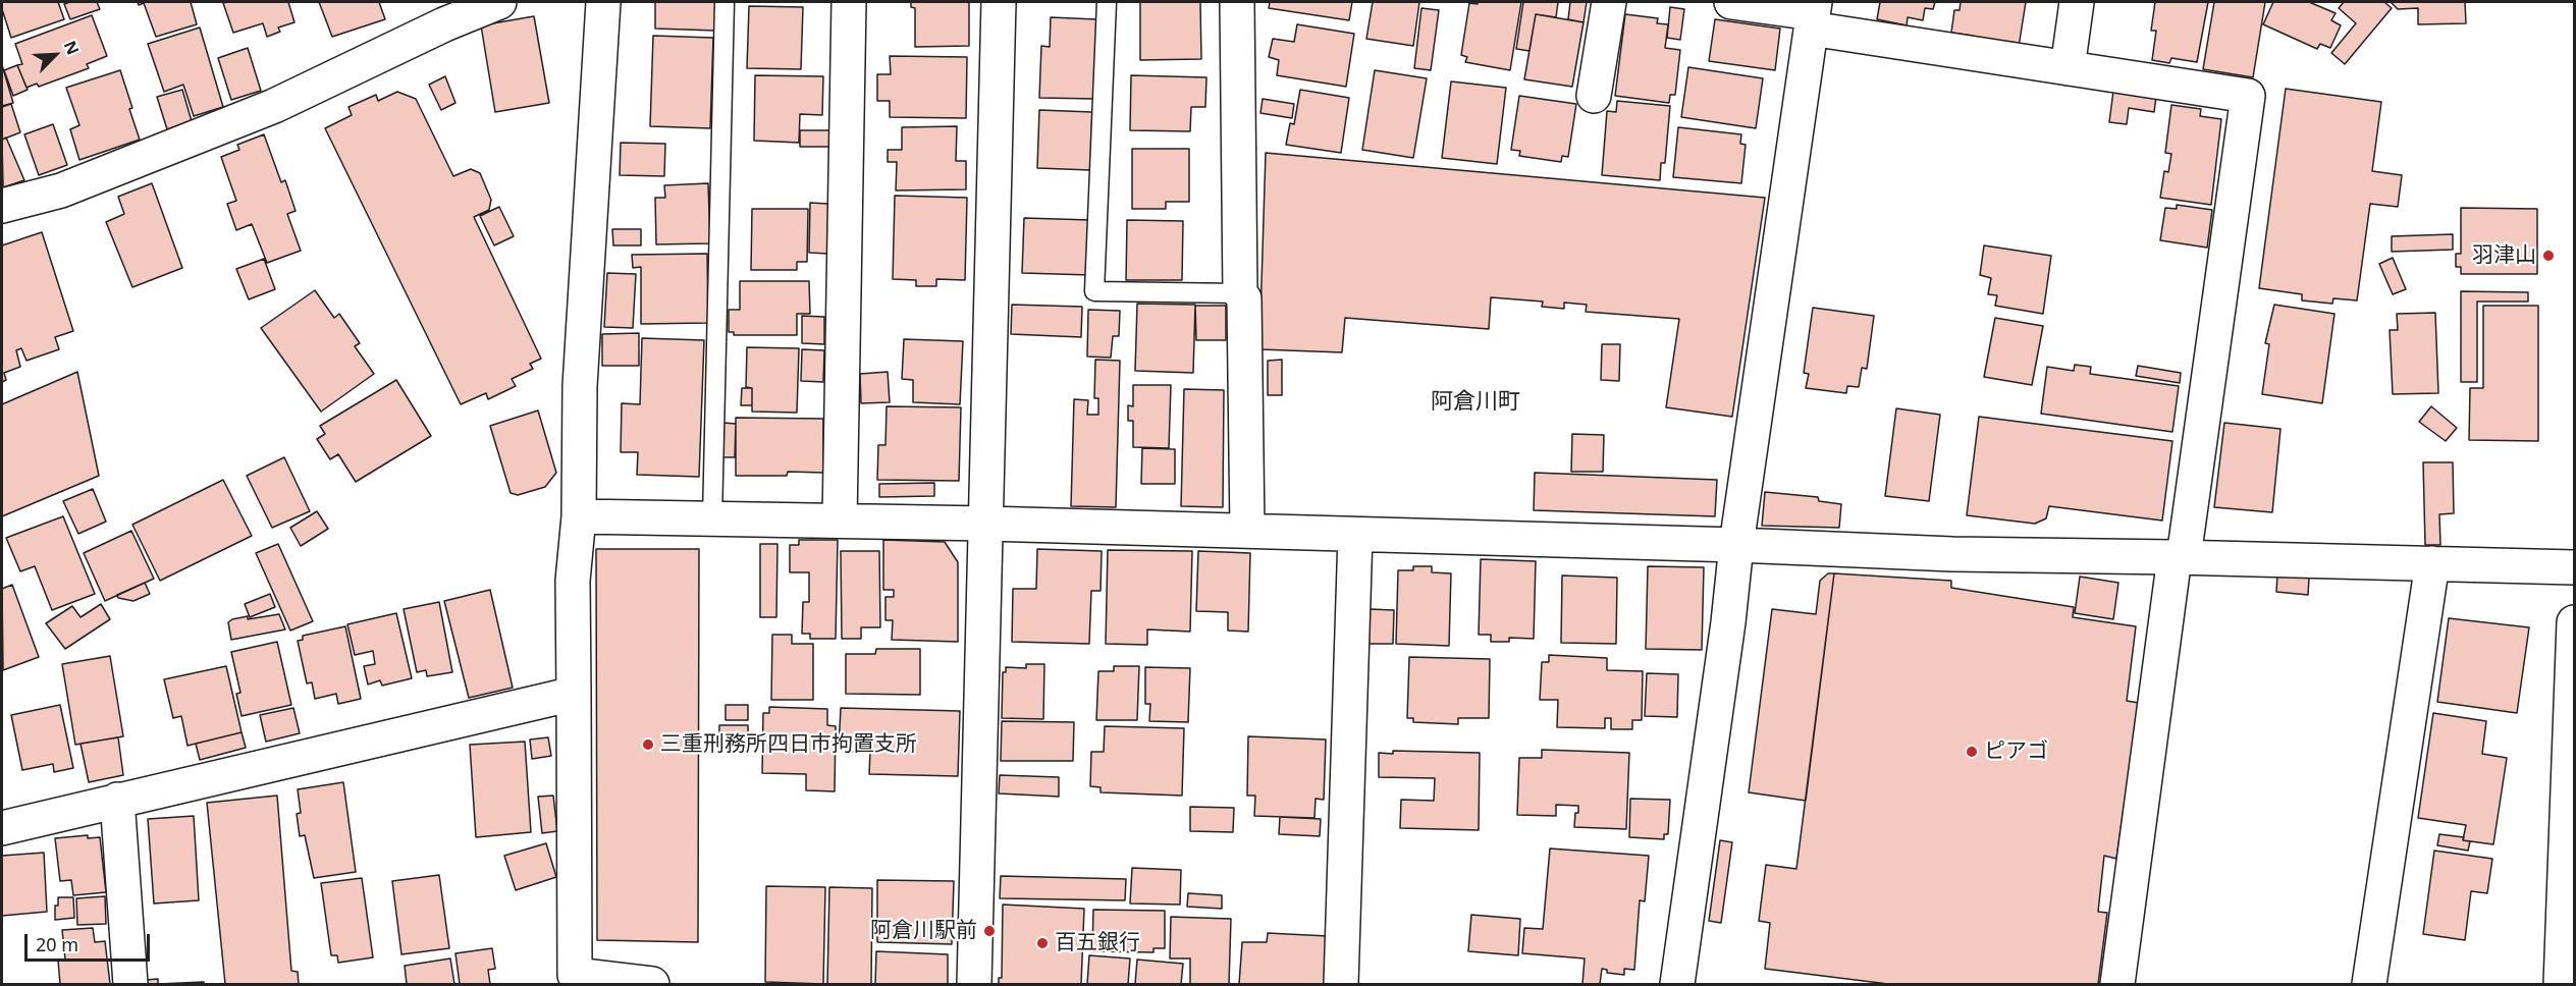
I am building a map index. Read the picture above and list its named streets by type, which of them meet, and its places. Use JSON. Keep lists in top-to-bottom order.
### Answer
{
  "districts": ["阿倉川町"],
  "places": [
    "羽津山",
    "三重刑務所四日市拘置支所",
    "ピアゴ",
    "阿倉川駅前",
    "百五銀行"
  ],
  "scale_bar": "20 m",
  "north": "top right"
}
